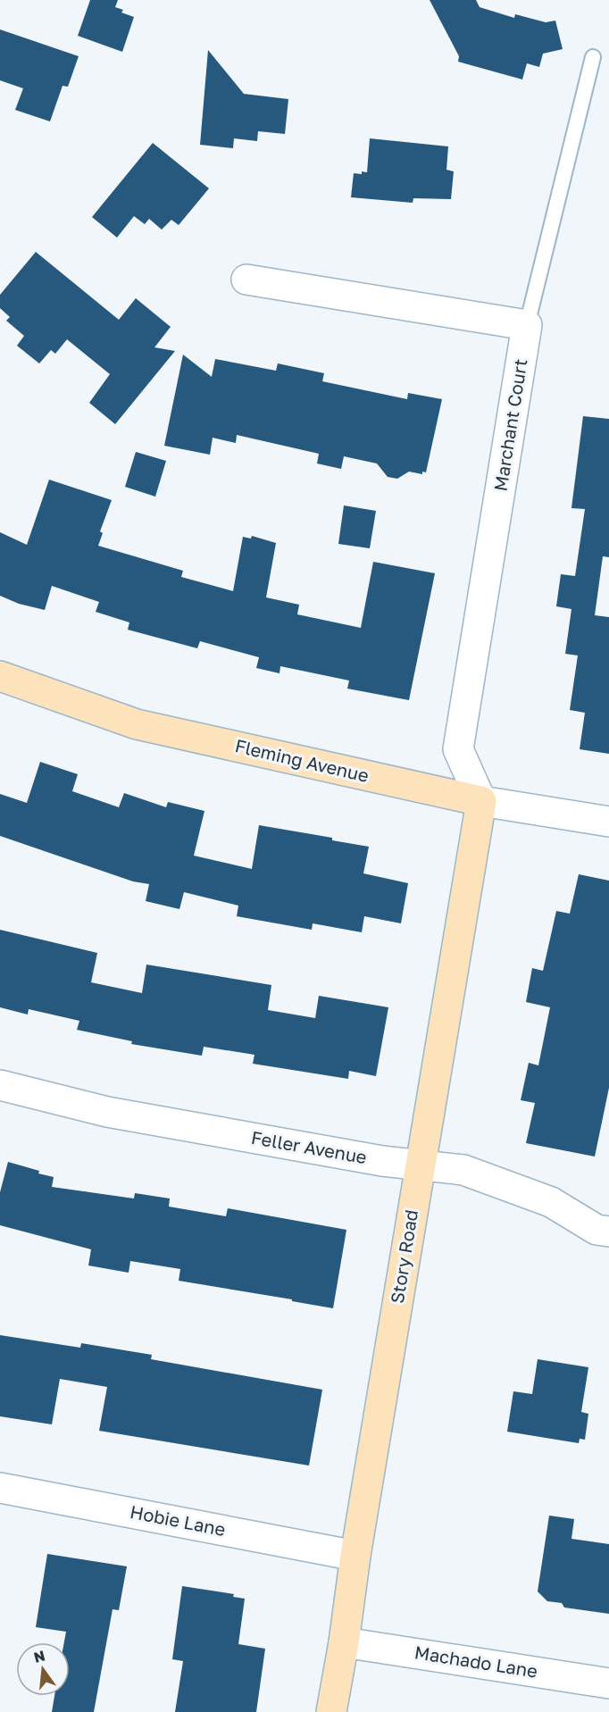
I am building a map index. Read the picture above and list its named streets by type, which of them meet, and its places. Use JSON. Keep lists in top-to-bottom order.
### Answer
{
  "streets": {
    "street": [
      "Marchant Court",
      "Fleming Avenue",
      "Feller Avenue",
      "Story Road",
      "Hobie Lane",
      "Machado Lane"
    ]
  },
  "crossings": [
    ["Marchant Court", "Fleming Avenue"],
    ["Marchant Court", "Story Road"],
    ["Fleming Avenue", "Story Road"],
    ["Feller Avenue", "Story Road"],
    ["Story Road", "Hobie Lane"],
    ["Story Road", "Machado Lane"]
  ],
  "north": "top"
}
